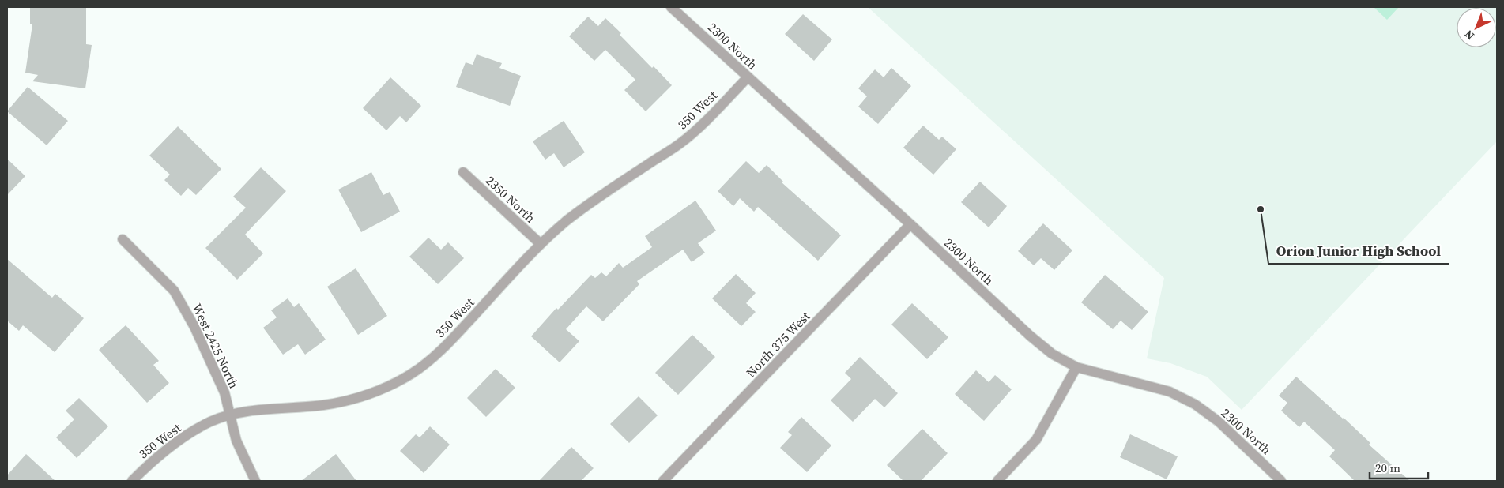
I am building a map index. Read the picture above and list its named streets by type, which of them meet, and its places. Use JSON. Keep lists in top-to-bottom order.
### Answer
{
  "streets": {
    "street": [
      "2300 North",
      "350 West",
      "2350 North",
      "North 375 West",
      "West 2425 North"
    ]
  },
  "crossings": [
    ["2300 North", "350 West"],
    ["2300 North", "North 375 West"],
    ["350 West", "2350 North"],
    ["350 West", "West 2425 North"]
  ],
  "places": ["Orion Junior High School"],
  "scale_bar": "20 m",
  "north": "bottom left"
}
